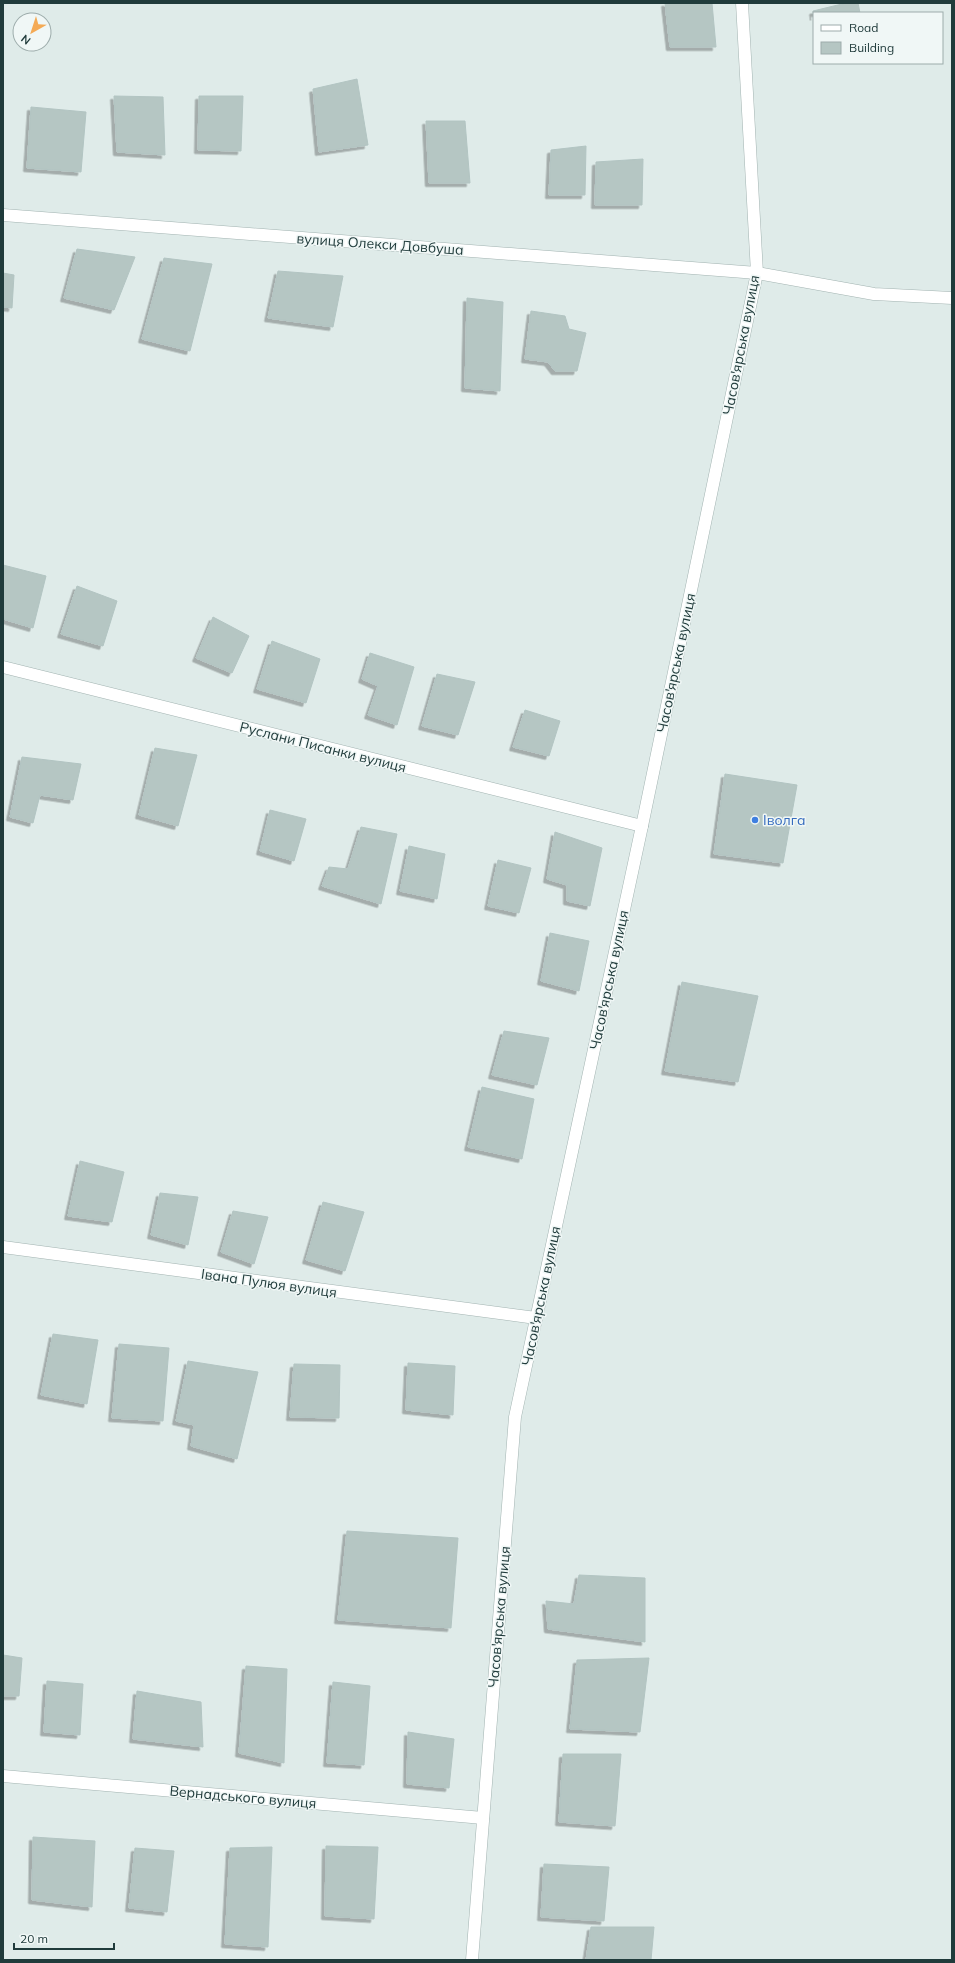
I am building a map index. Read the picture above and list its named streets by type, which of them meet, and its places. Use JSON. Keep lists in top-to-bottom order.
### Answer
{
  "streets": {
    "street": [
      "вулиця Олекси Довбуша",
      "Часов'ярська вулиця",
      "Руслани Писанки вулиця",
      "Івана Пулюя вулиця",
      "Вернадського вулиця"
    ]
  },
  "crossings": [
    ["вулиця Олекси Довбуша", "Часов'ярська вулиця"],
    ["Часов'ярська вулиця", "Руслани Писанки вулиця"],
    ["Часов'ярська вулиця", "Івана Пулюя вулиця"],
    ["Часов'ярська вулиця", "Вернадського вулиця"]
  ],
  "places": ["Іволга"],
  "legend": ["Road", "Building"],
  "scale_bar": "20 m",
  "north": "bottom left"
}
